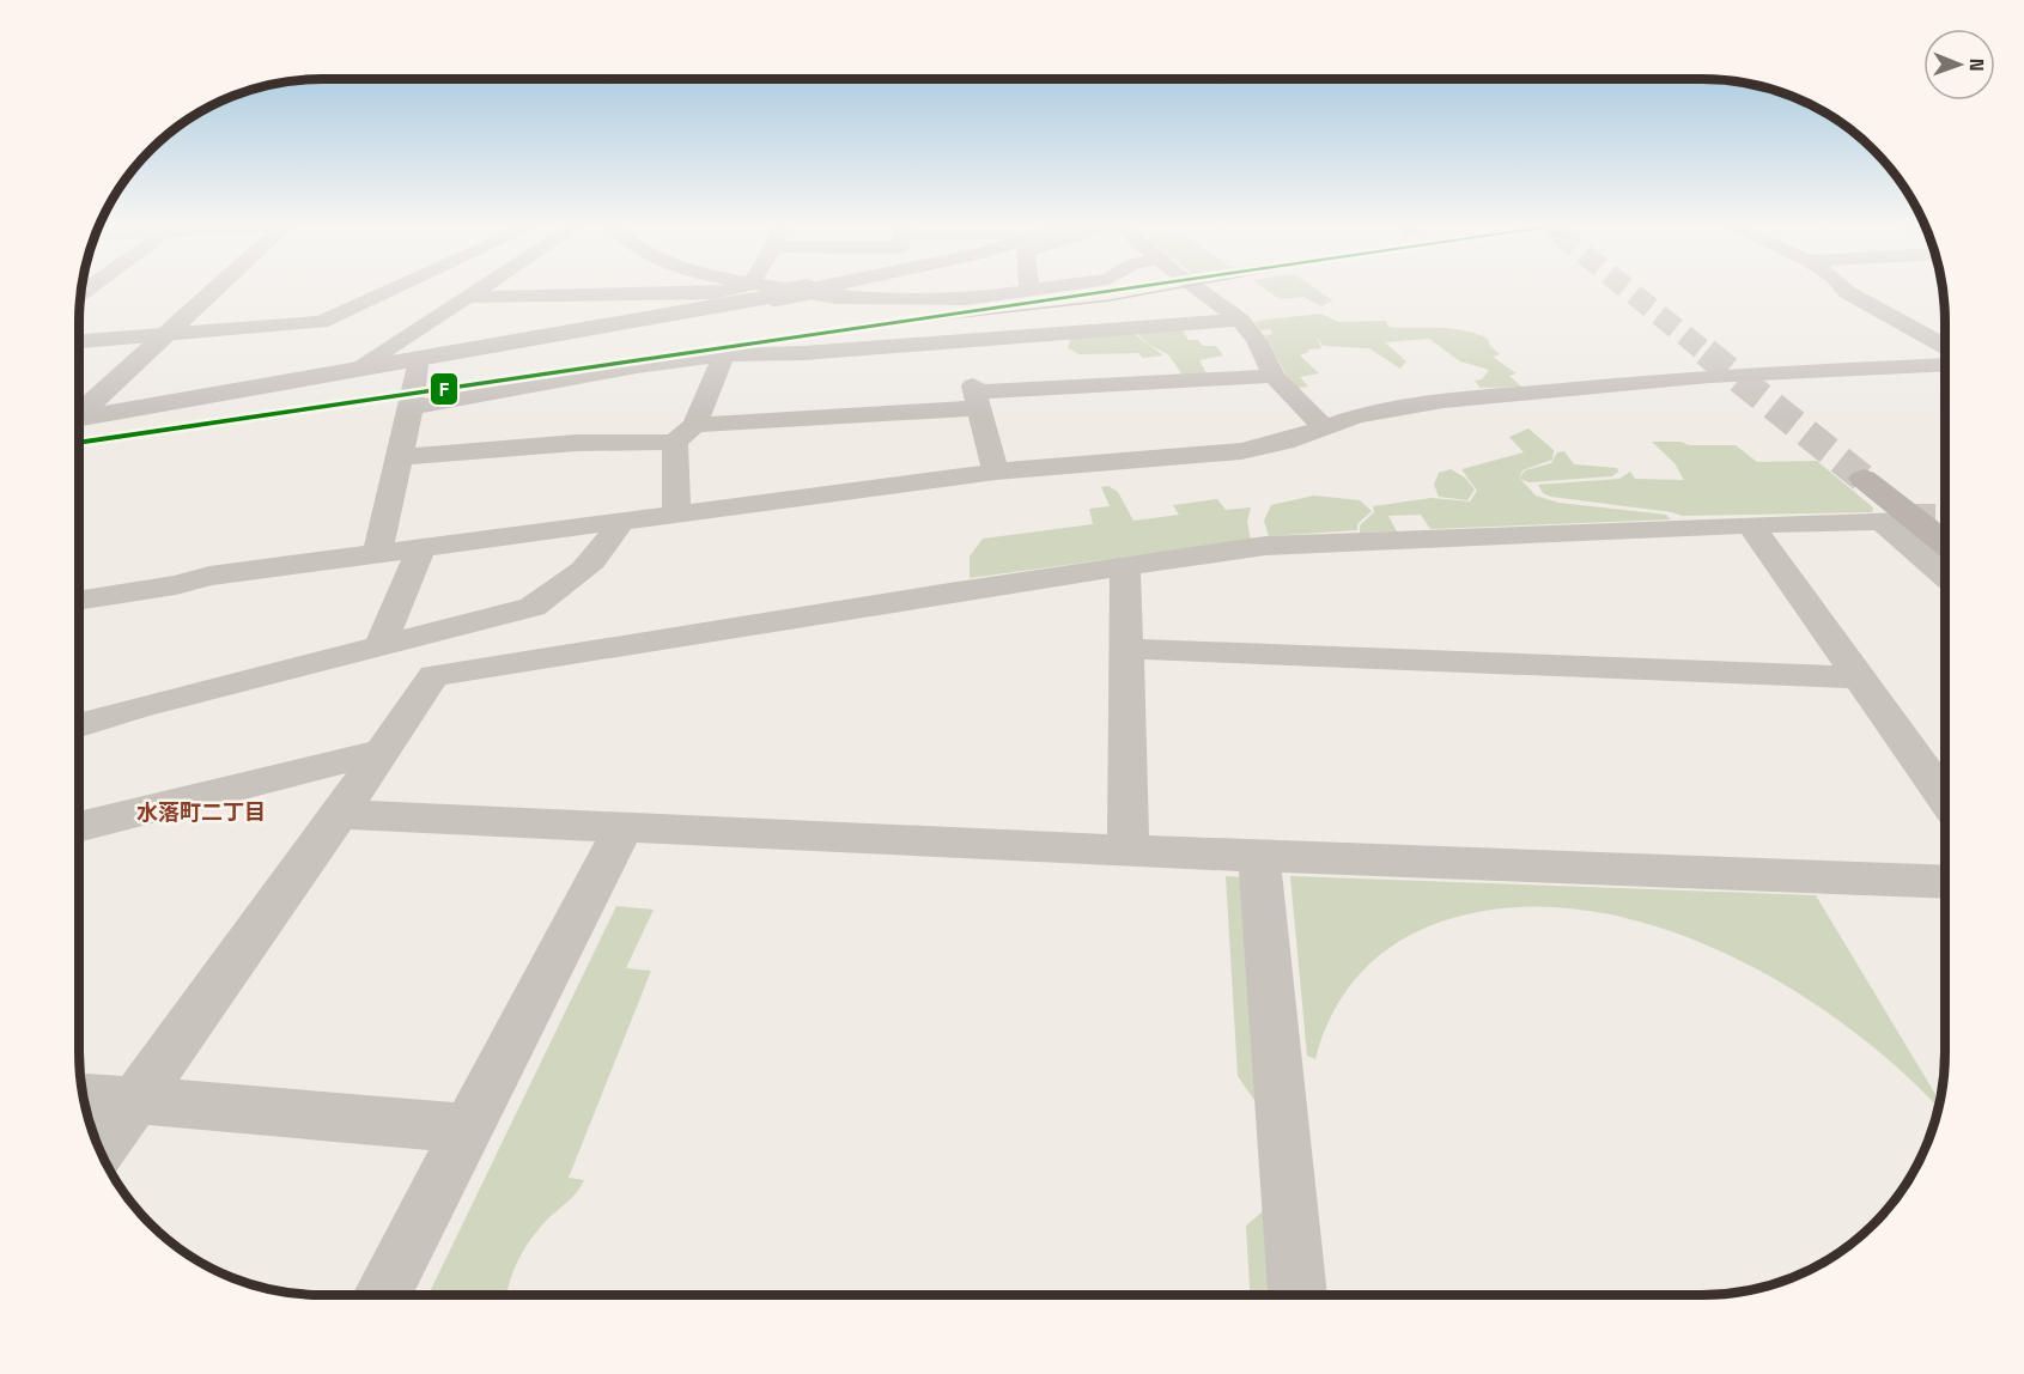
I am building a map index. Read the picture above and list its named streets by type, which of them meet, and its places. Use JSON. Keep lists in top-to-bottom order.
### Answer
{
  "districts": ["水落町二丁目"],
  "lines": ["transit line F"],
  "north": "right"
}
